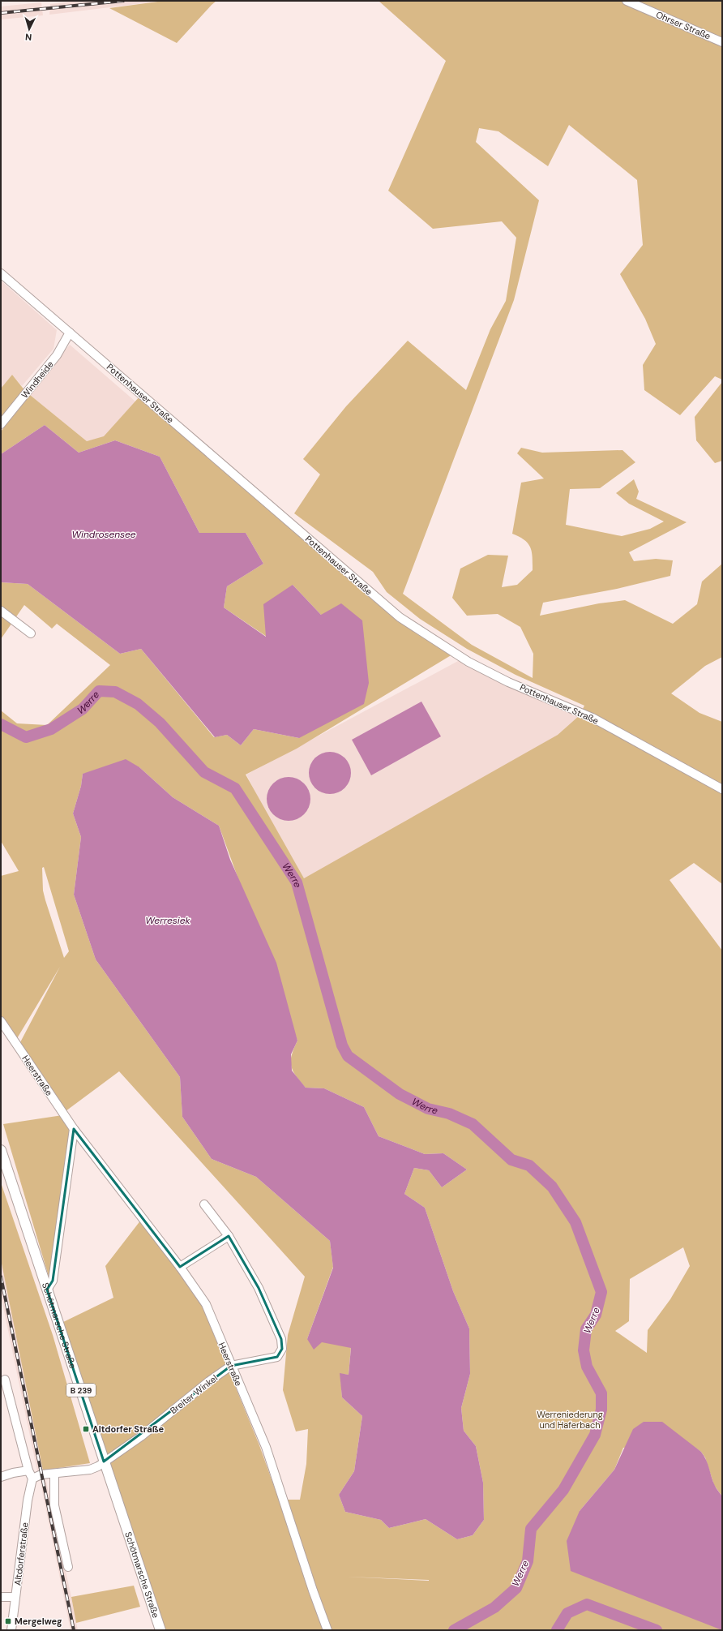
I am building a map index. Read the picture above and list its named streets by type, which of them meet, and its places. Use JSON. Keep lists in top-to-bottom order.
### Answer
{
  "streets": {
    "main road": ["Schötmarsche Straße", "B 239"],
    "street": [
      "Ohrser Straße",
      "Windheide",
      "Pottenhauser Straße",
      "Heerstraße",
      "Breiter Winkel",
      "Altdorferstraße"
    ]
  },
  "crossings": [
    ["Windheide", "Pottenhauser Straße"],
    ["Heerstraße", "Breiter Winkel"],
    ["Schötmarsche Straße", "Breiter Winkel"]
  ],
  "water": ["Windrosensee", "Werre", "Werresiek"],
  "parks": ["Werreniederung und Haferbach"],
  "places": {
    "transit": ["Altdorfer Straße", "Mergelweg"]
  },
  "north": "bottom"
}
